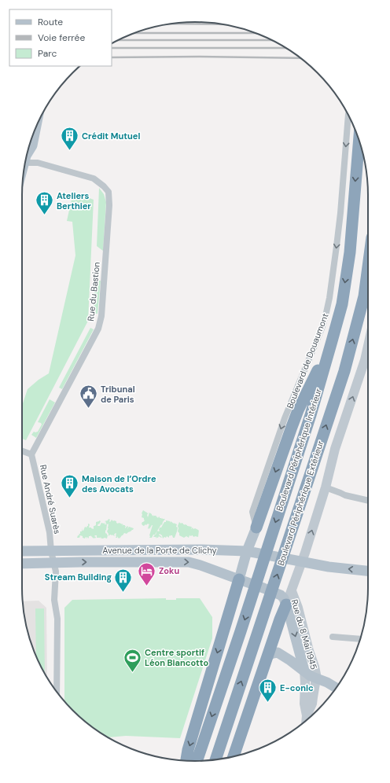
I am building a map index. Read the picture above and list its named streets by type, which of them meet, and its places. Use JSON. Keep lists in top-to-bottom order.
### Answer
{
  "streets": {
    "highway": ["Boulevard Périphérique Intérieur", "Boulevard Périphérique Extérieur"],
    "main road": ["Avenue de la Porte de Clichy", "Rue du 8 Mai 1945"],
    "street": ["Rue du Bastion", "Boulevard de Douaumont", "Rue André Suarès"]
  },
  "crossings": [
    ["Rue du Bastion", "Rue André Suarès"],
    ["Rue André Suarès", "Avenue de la Porte de Clichy"],
    ["Avenue de la Porte de Clichy", "Rue du 8 Mai 1945"]
  ],
  "one_way": ["Boulevard de Douaumont"],
  "places": {
    "building": [
      "Crédit Mutuel",
      "Ateliers Berthier",
      "Maison de l’Ordre des Avocats",
      "Stream Building",
      "E-conic"
    ],
    "public building": ["Tribunal de Paris"],
    "hotel": ["Zoku"],
    "sports": ["Centre sportif Léon Biancotto"]
  },
  "legend": ["Route", "Voie ferrée", "Parc"]
}
